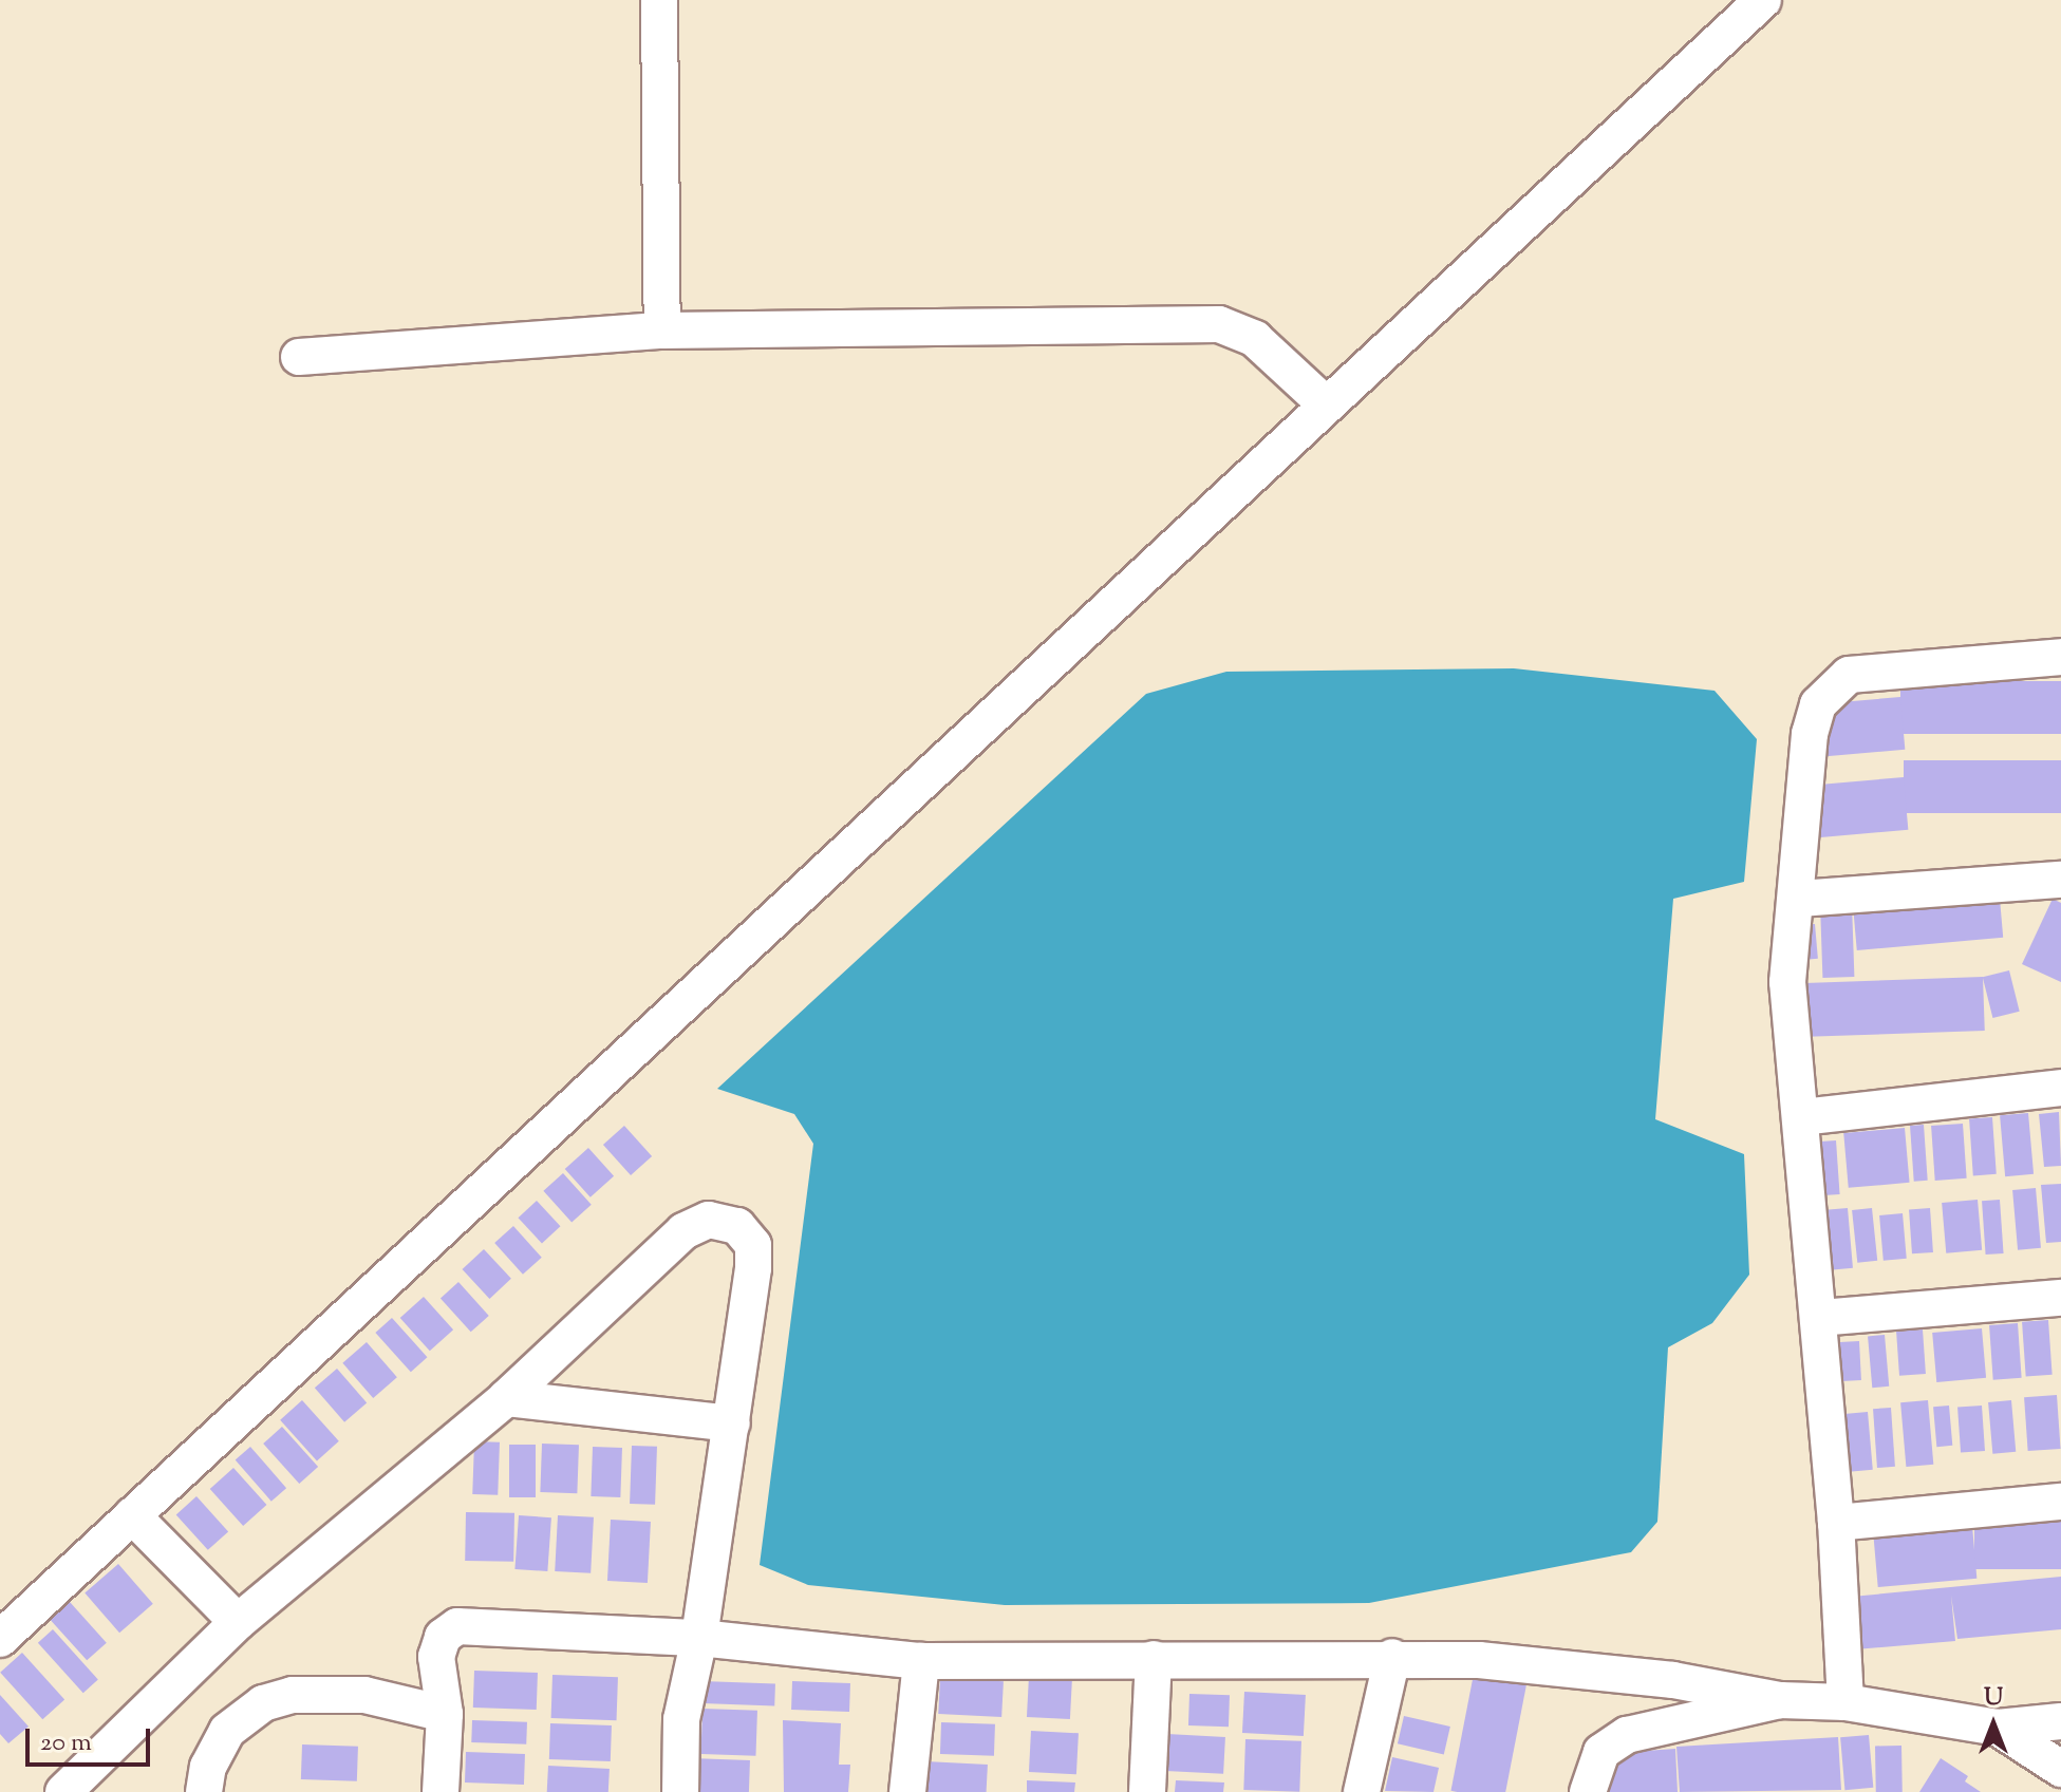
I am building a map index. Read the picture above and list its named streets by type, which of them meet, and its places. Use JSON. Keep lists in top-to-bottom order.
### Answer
{
  "scale_bar": "20 m",
  "north": "top"
}
